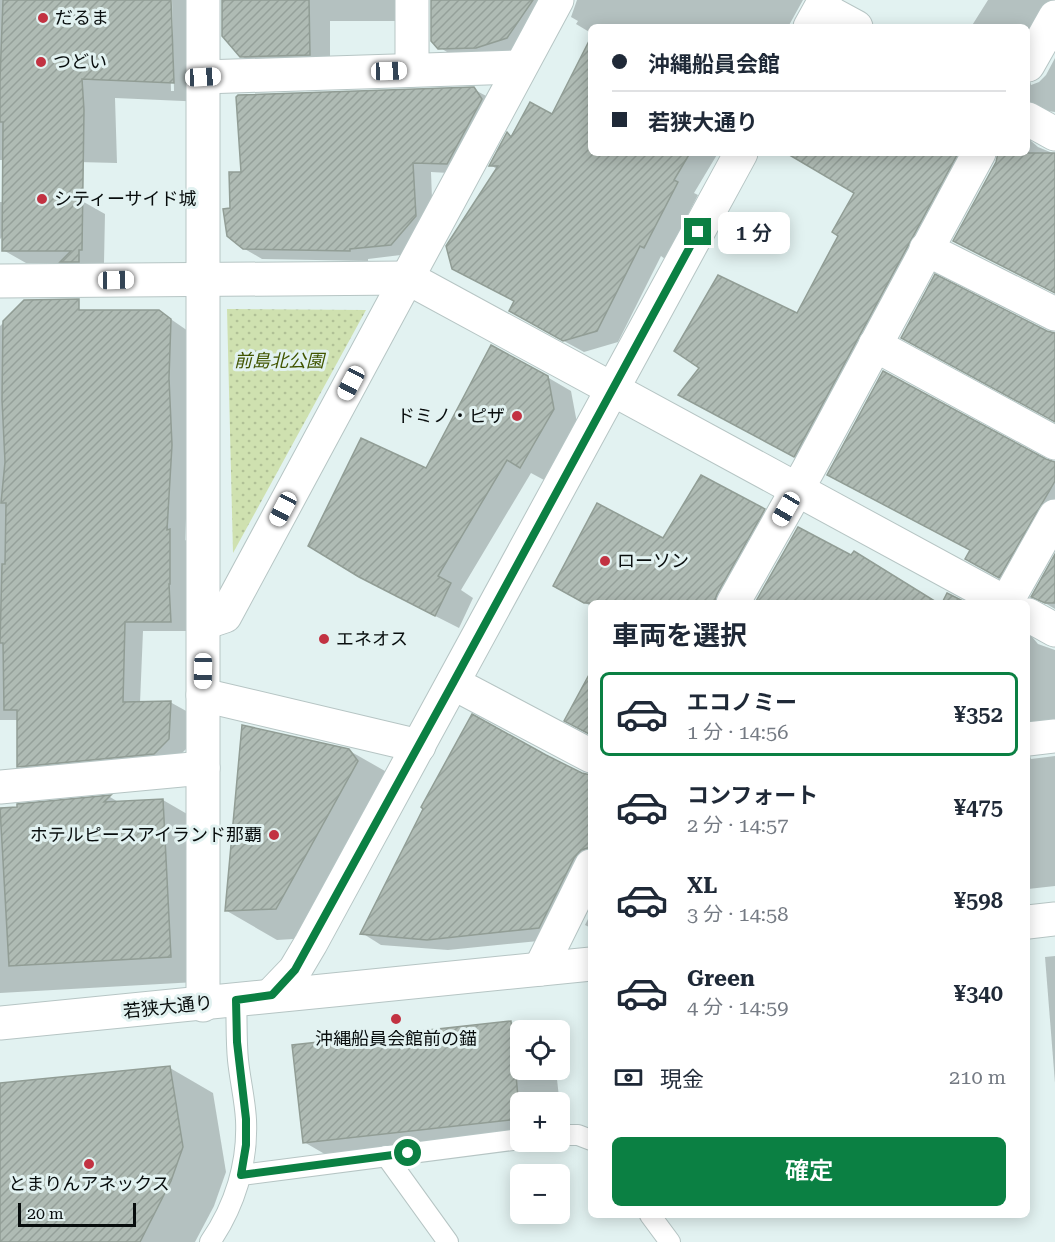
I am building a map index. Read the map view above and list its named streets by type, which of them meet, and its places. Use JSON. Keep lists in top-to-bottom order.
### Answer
{
  "streets": {
    "street": ["若狭大通り"]
  },
  "parks": ["前島北公園"],
  "places": [
    "だるま",
    "つどい",
    "シティーサイド城",
    "ドミノ・ピザ",
    "ローソン",
    "エネオス",
    "ホテルピースアイランド那覇",
    "沖縄船員会館前の錨",
    "とまりんアネックス"
  ],
  "scale_bar": "20 m",
  "page": {
    "banner": ["沖縄船員会館", "若狭大通り"],
    "bubble": "1 分",
    "heading": "車両を選択",
    "list": [
      {
        "name": "エコノミー",
        "note": "1 分 · 14:56",
        "value": "¥352"
      },
      {
        "name": "コンフォート",
        "note": "2 分 · 14:57",
        "value": "¥475"
      },
      {
        "name": "XL",
        "note": "3 分 · 14:58",
        "value": "¥598"
      },
      {
        "name": "Green",
        "note": "4 分 · 14:59",
        "value": "¥340"
      }
    ],
    "map_buttons": ["+", "−"],
    "pay": ["現金", "210 m"],
    "buttons": "確定",
    "scale": "20 m"
  }
}
